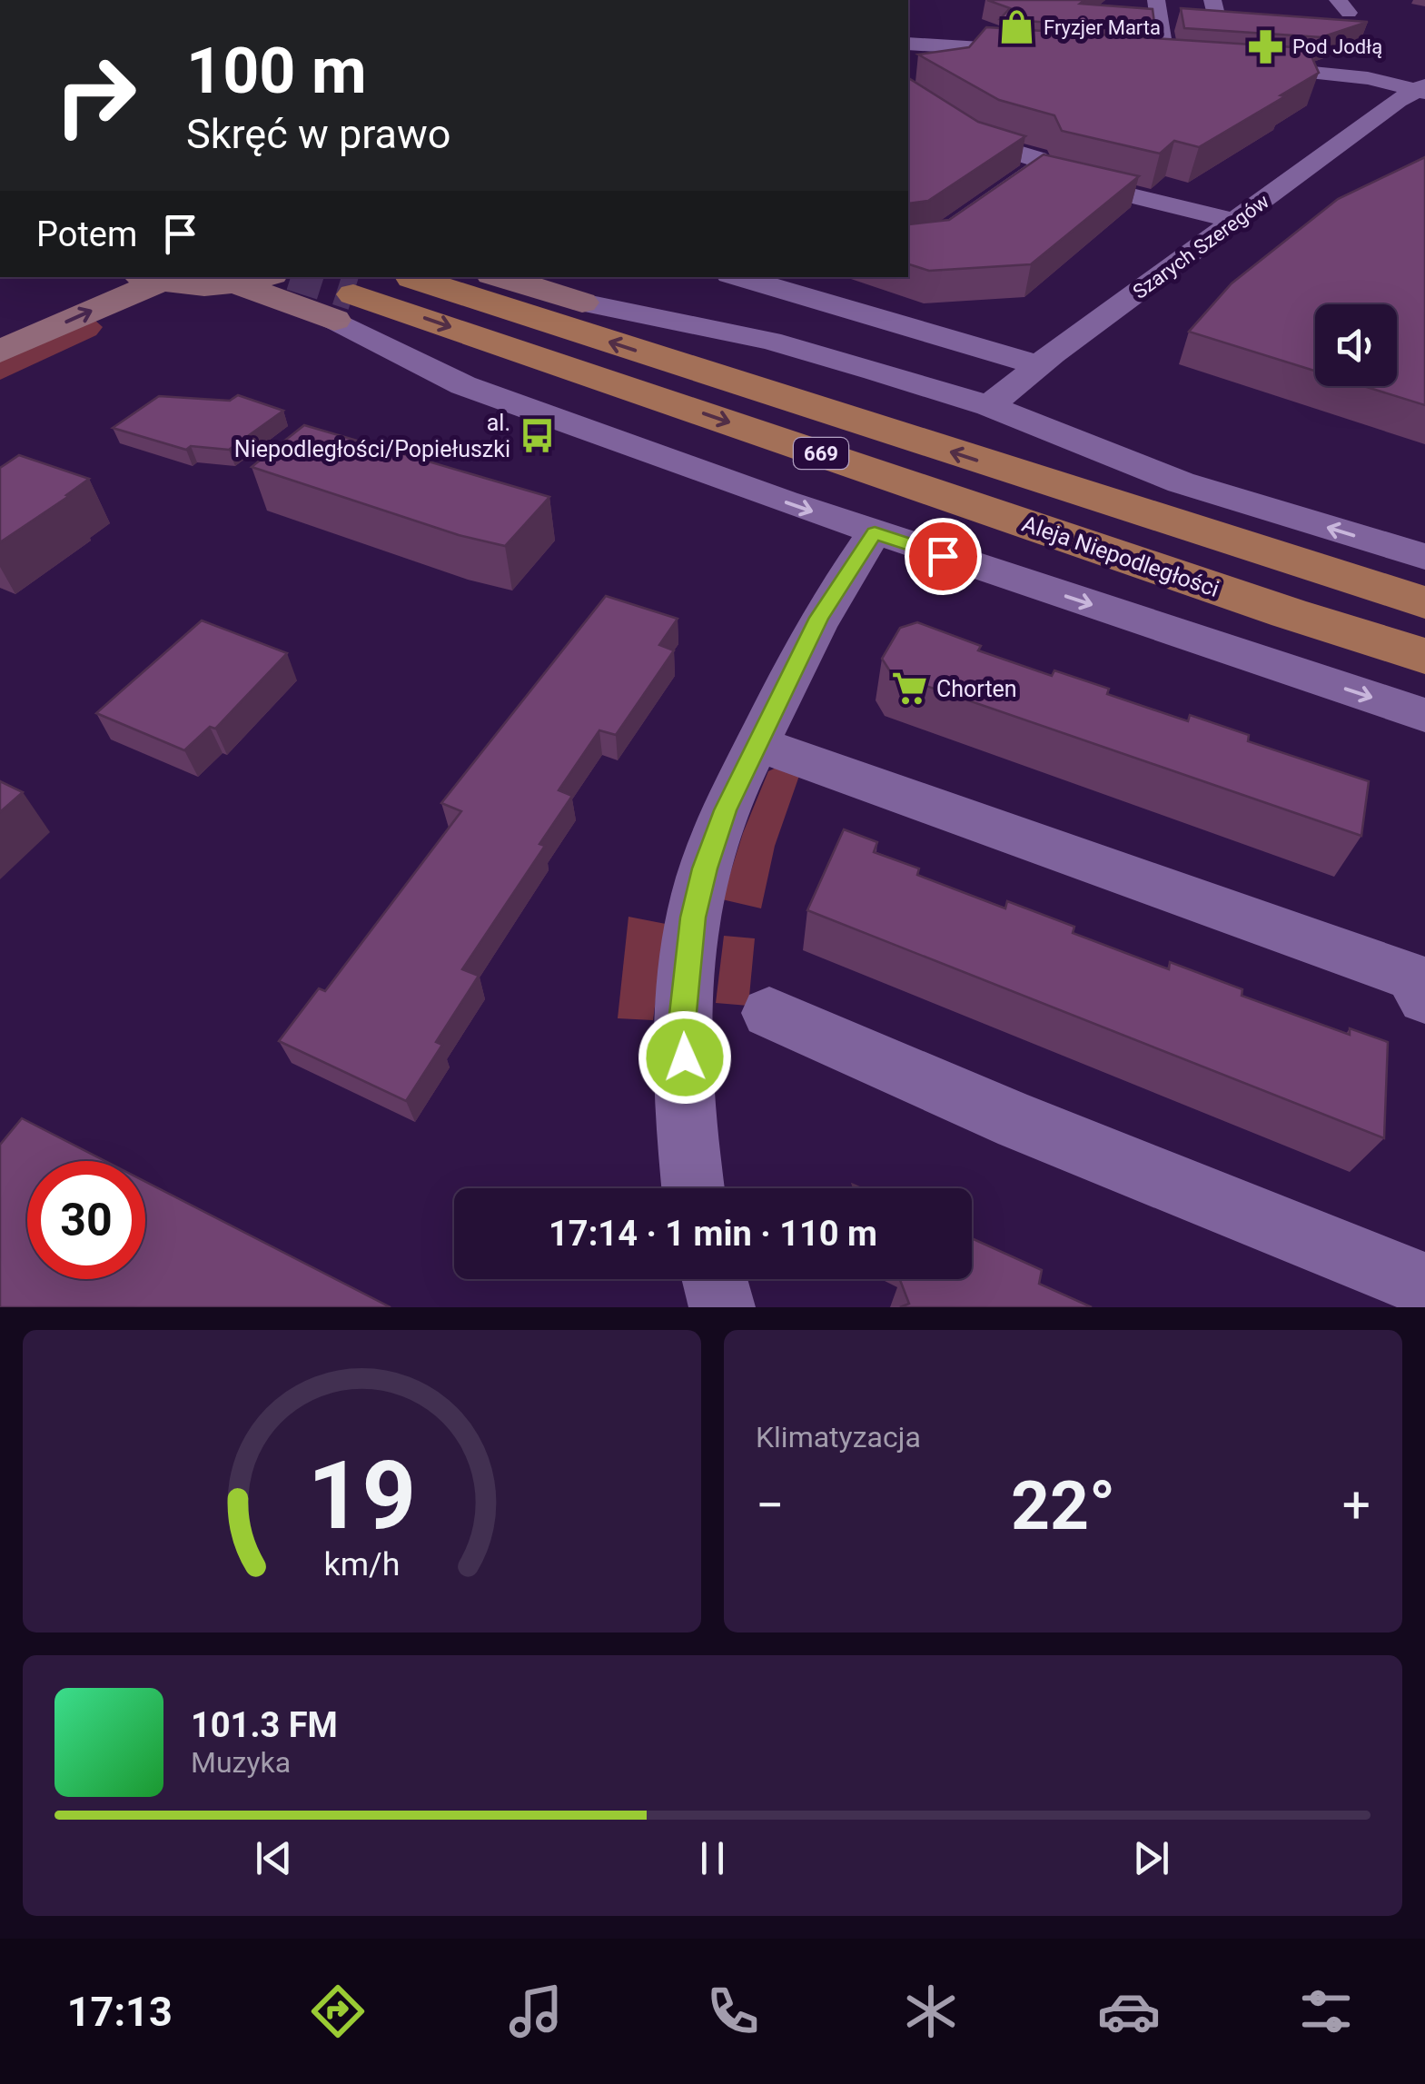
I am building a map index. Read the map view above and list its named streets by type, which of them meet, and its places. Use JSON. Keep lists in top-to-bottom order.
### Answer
{
  "streets": {
    "main road": ["669", "Aleja Niepodległości"],
    "street": ["Szarych Szeregów"]
  },
  "places": {
    "shop": ["Fryzjer Marta"],
    "pharmacy": ["Pod Jodłą"],
    "bus stop": ["al. Niepodległości/Popiełuszki"],
    "supermarket": ["Chorten"]
  },
  "page": {
    "turn": ["100 m", "Skręć w prawo"],
    "then": "Potem",
    "limit": "30",
    "trip": "17:14 · 1 min · 110 m",
    "tile": "Klimatyzacja",
    "heat": ["−", "22°", "+"],
    "song": ["101.3 FM", "Muzyka"],
    "tabs": "17:13",
    "gauge": ["19", "km/h"]
  }
}
